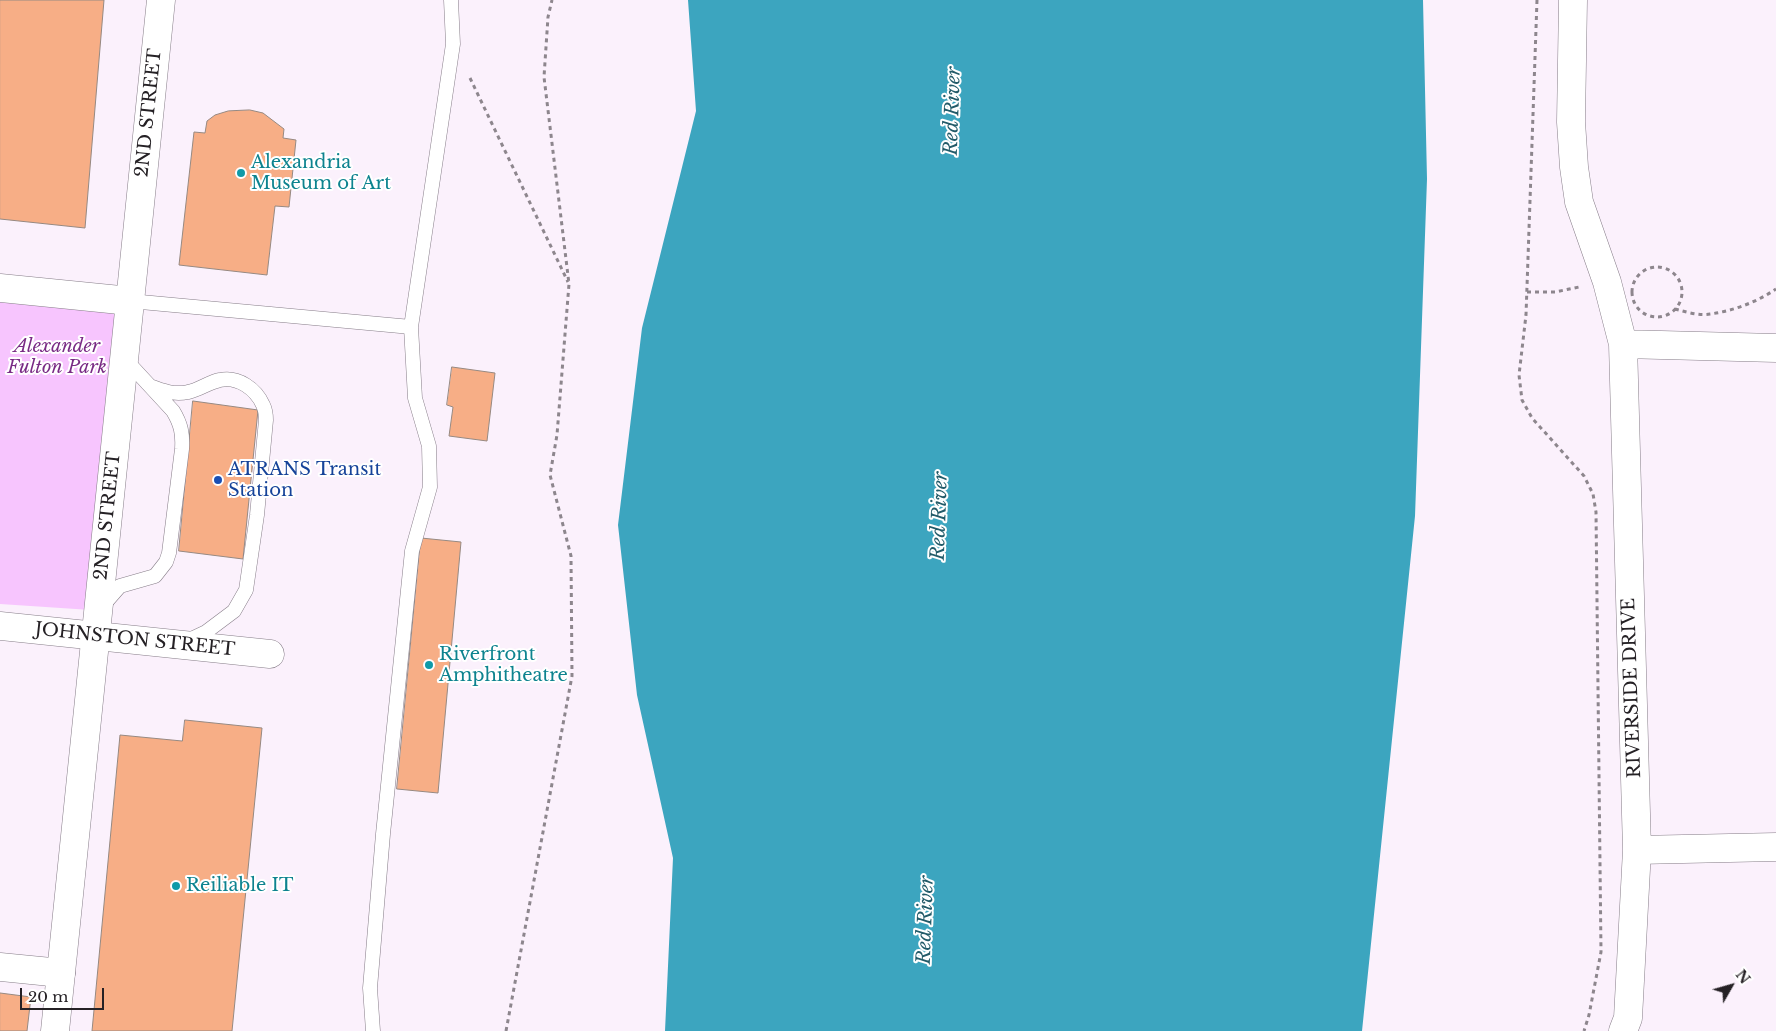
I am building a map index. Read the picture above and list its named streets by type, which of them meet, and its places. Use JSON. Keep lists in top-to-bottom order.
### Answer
{
  "streets": {
    "street": ["2ND STREET", "JOHNSTON STREET", "RIVERSIDE DRIVE"]
  },
  "crossings": [
    ["2ND STREET", "JOHNSTON STREET"]
  ],
  "water": ["Red River"],
  "parks": ["Alexander Fulton Park"],
  "places": [
    "Alexandria Museum of Art",
    "ATRANS Transit Station",
    "Riverfront Amphitheatre",
    "Reiliable IT"
  ],
  "scale_bar": "20 m",
  "north": "top right"
}
